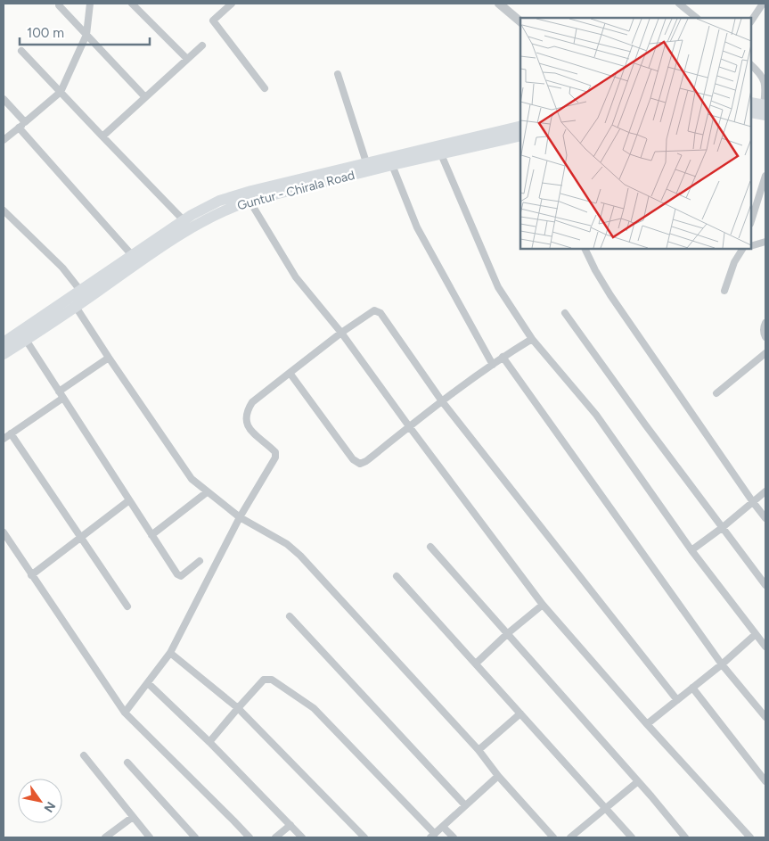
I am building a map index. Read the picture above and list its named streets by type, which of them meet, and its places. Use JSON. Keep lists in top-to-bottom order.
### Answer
{
  "streets": {
    "main road": ["Guntur - Chirala Road"]
  },
  "scale_bar": "100 m",
  "north": "bottom right"
}
